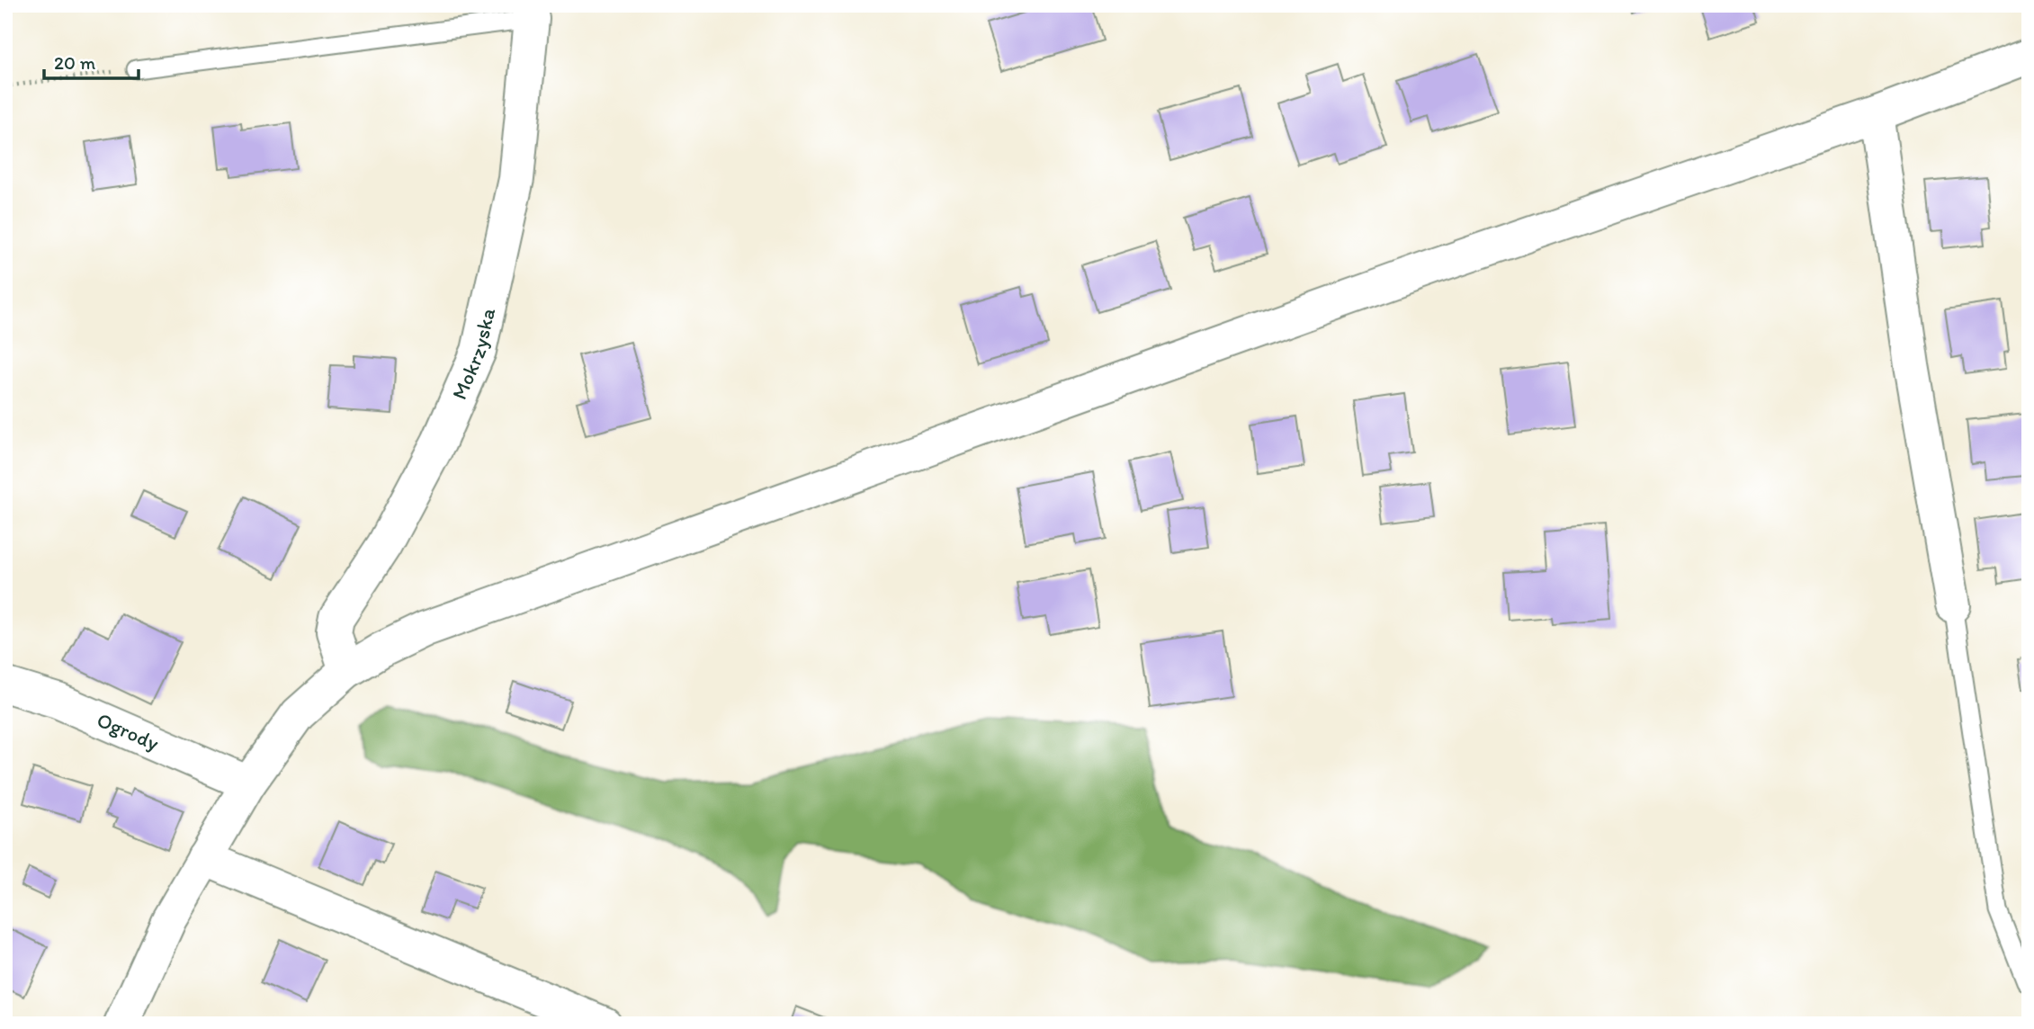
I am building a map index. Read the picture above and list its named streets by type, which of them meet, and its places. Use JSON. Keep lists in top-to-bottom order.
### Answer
{
  "streets": {
    "street": ["Mokrzyska", "Ogrody"]
  },
  "scale_bar": "20 m"
}
